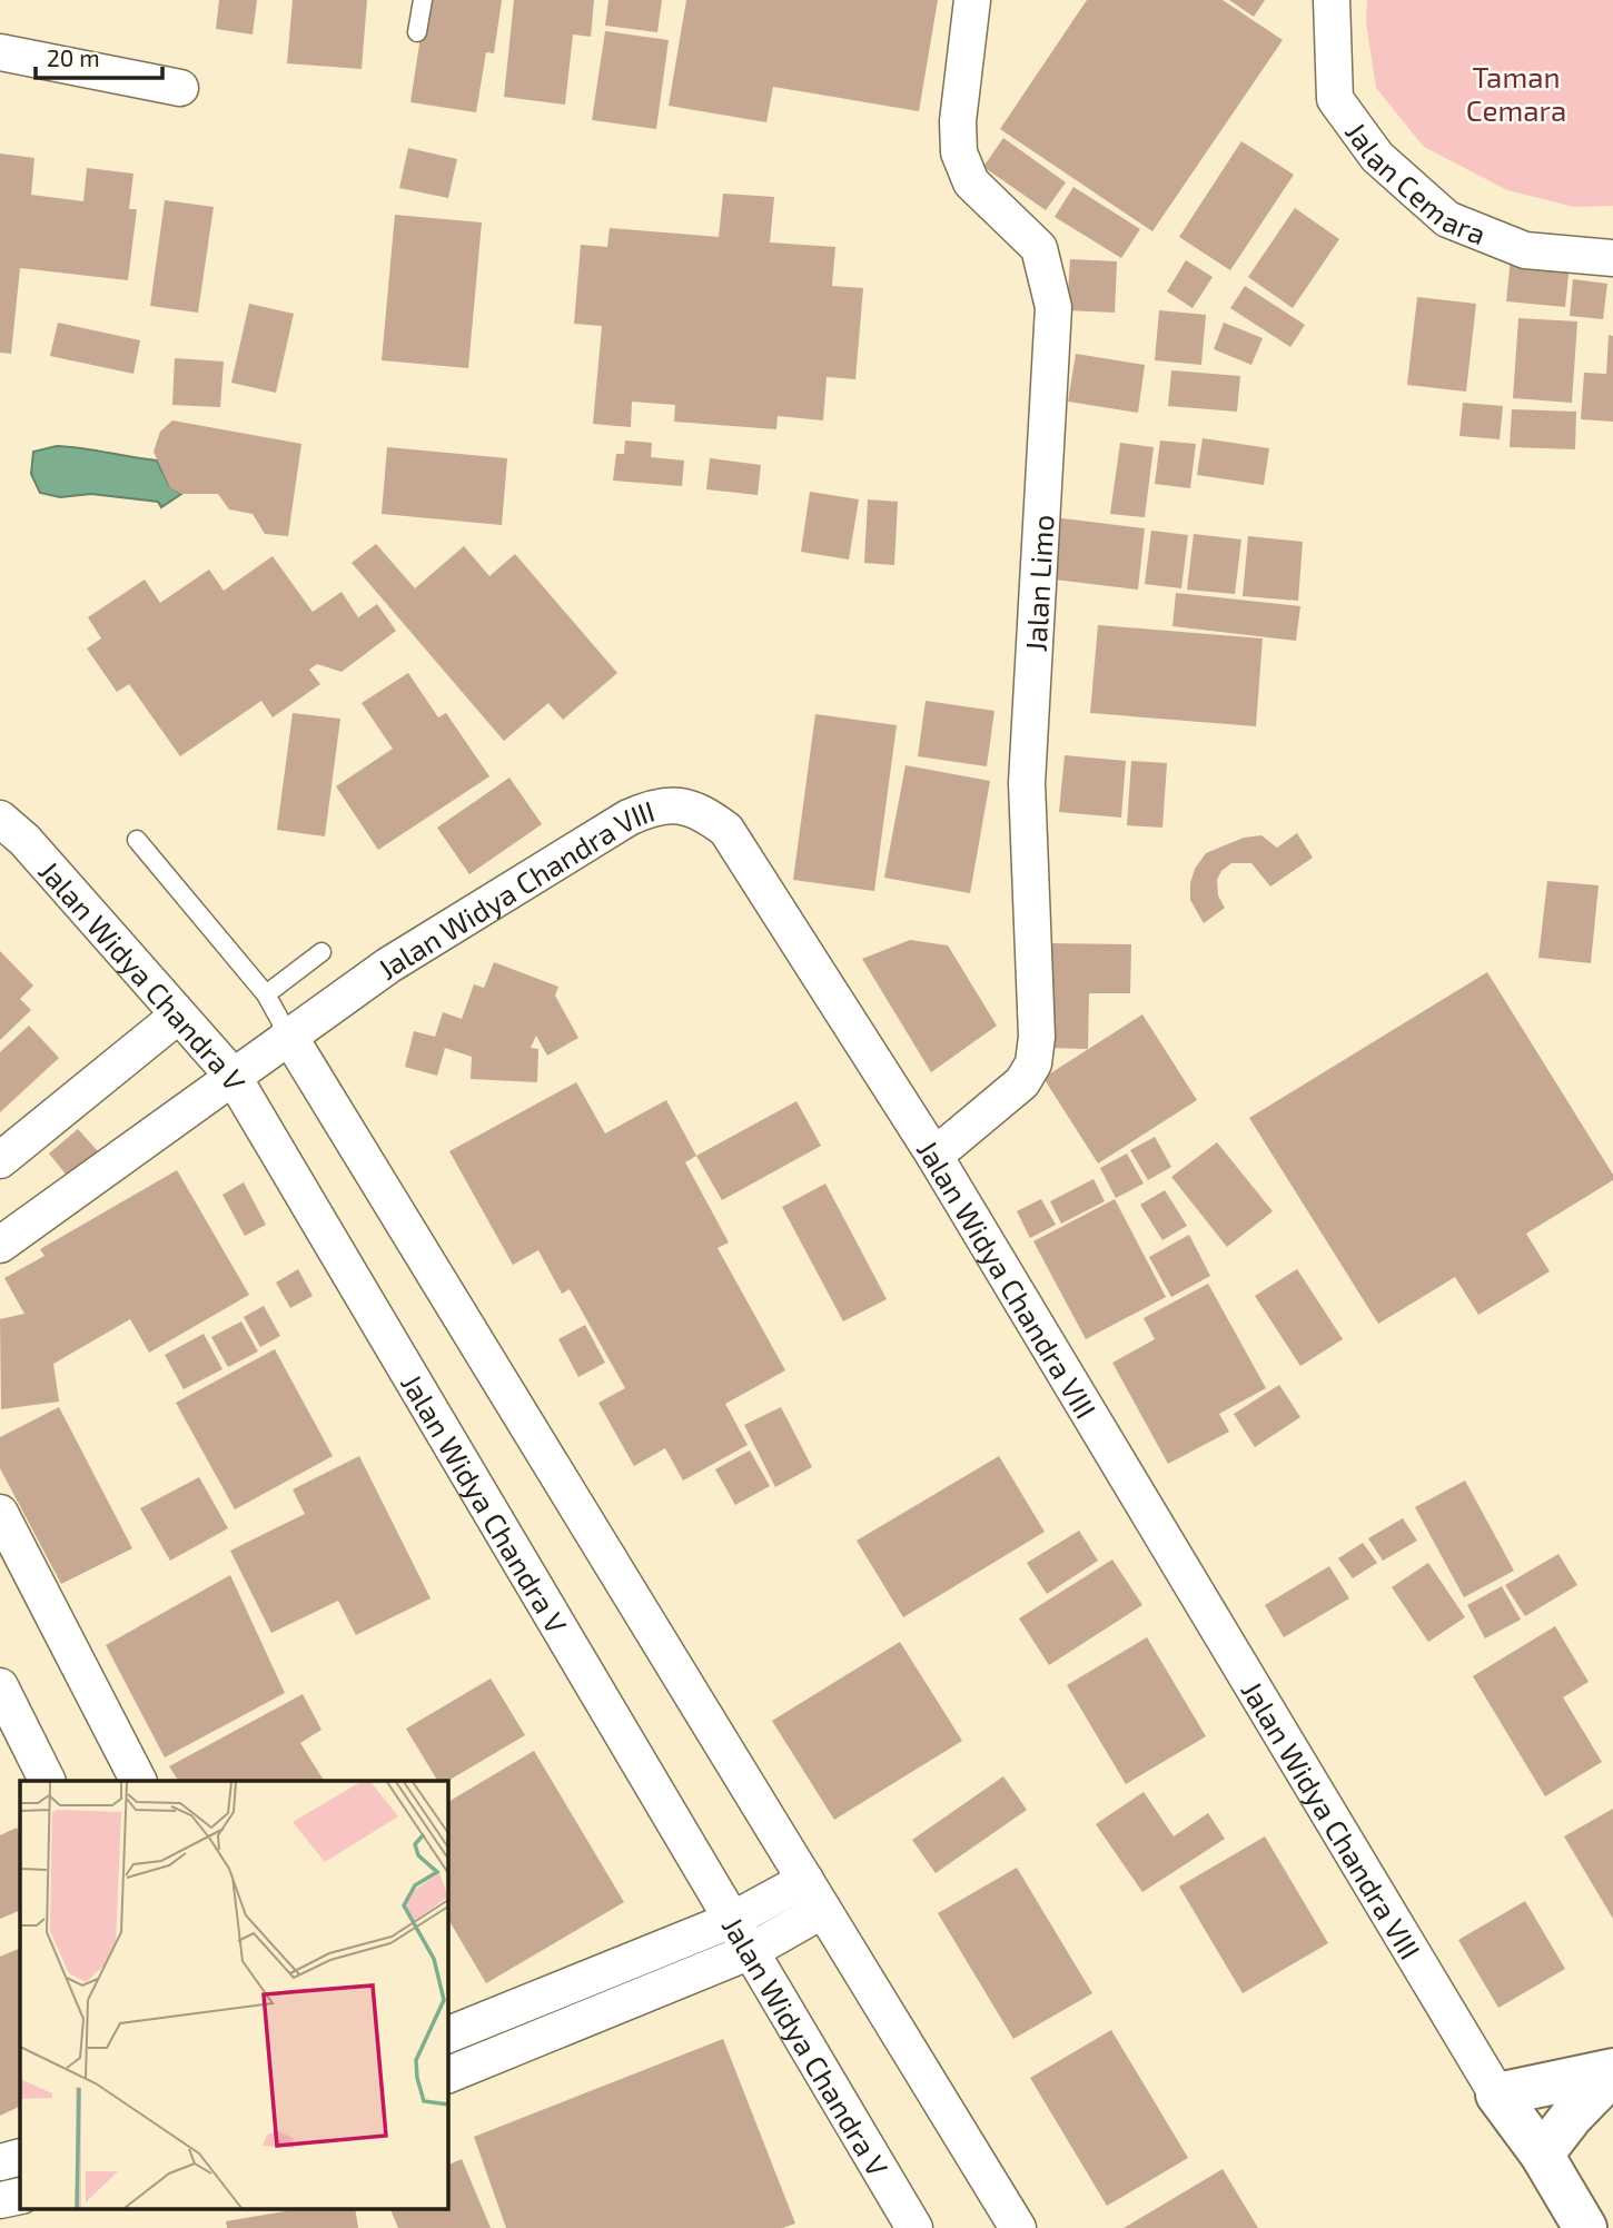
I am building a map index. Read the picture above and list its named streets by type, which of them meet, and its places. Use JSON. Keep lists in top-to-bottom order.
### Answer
{
  "streets": {
    "street": [
      "Jalan Cemara",
      "Jalan Limo",
      "Jalan Widya Chandra VIII",
      "Jalan Widya Chandra V"
    ]
  },
  "crossings": [
    ["Jalan Limo", "Jalan Widya Chandra VIII"],
    ["Jalan Widya Chandra VIII", "Jalan Widya Chandra V"]
  ],
  "parks": ["Taman Cemara"],
  "scale_bar": "20 m"
}
